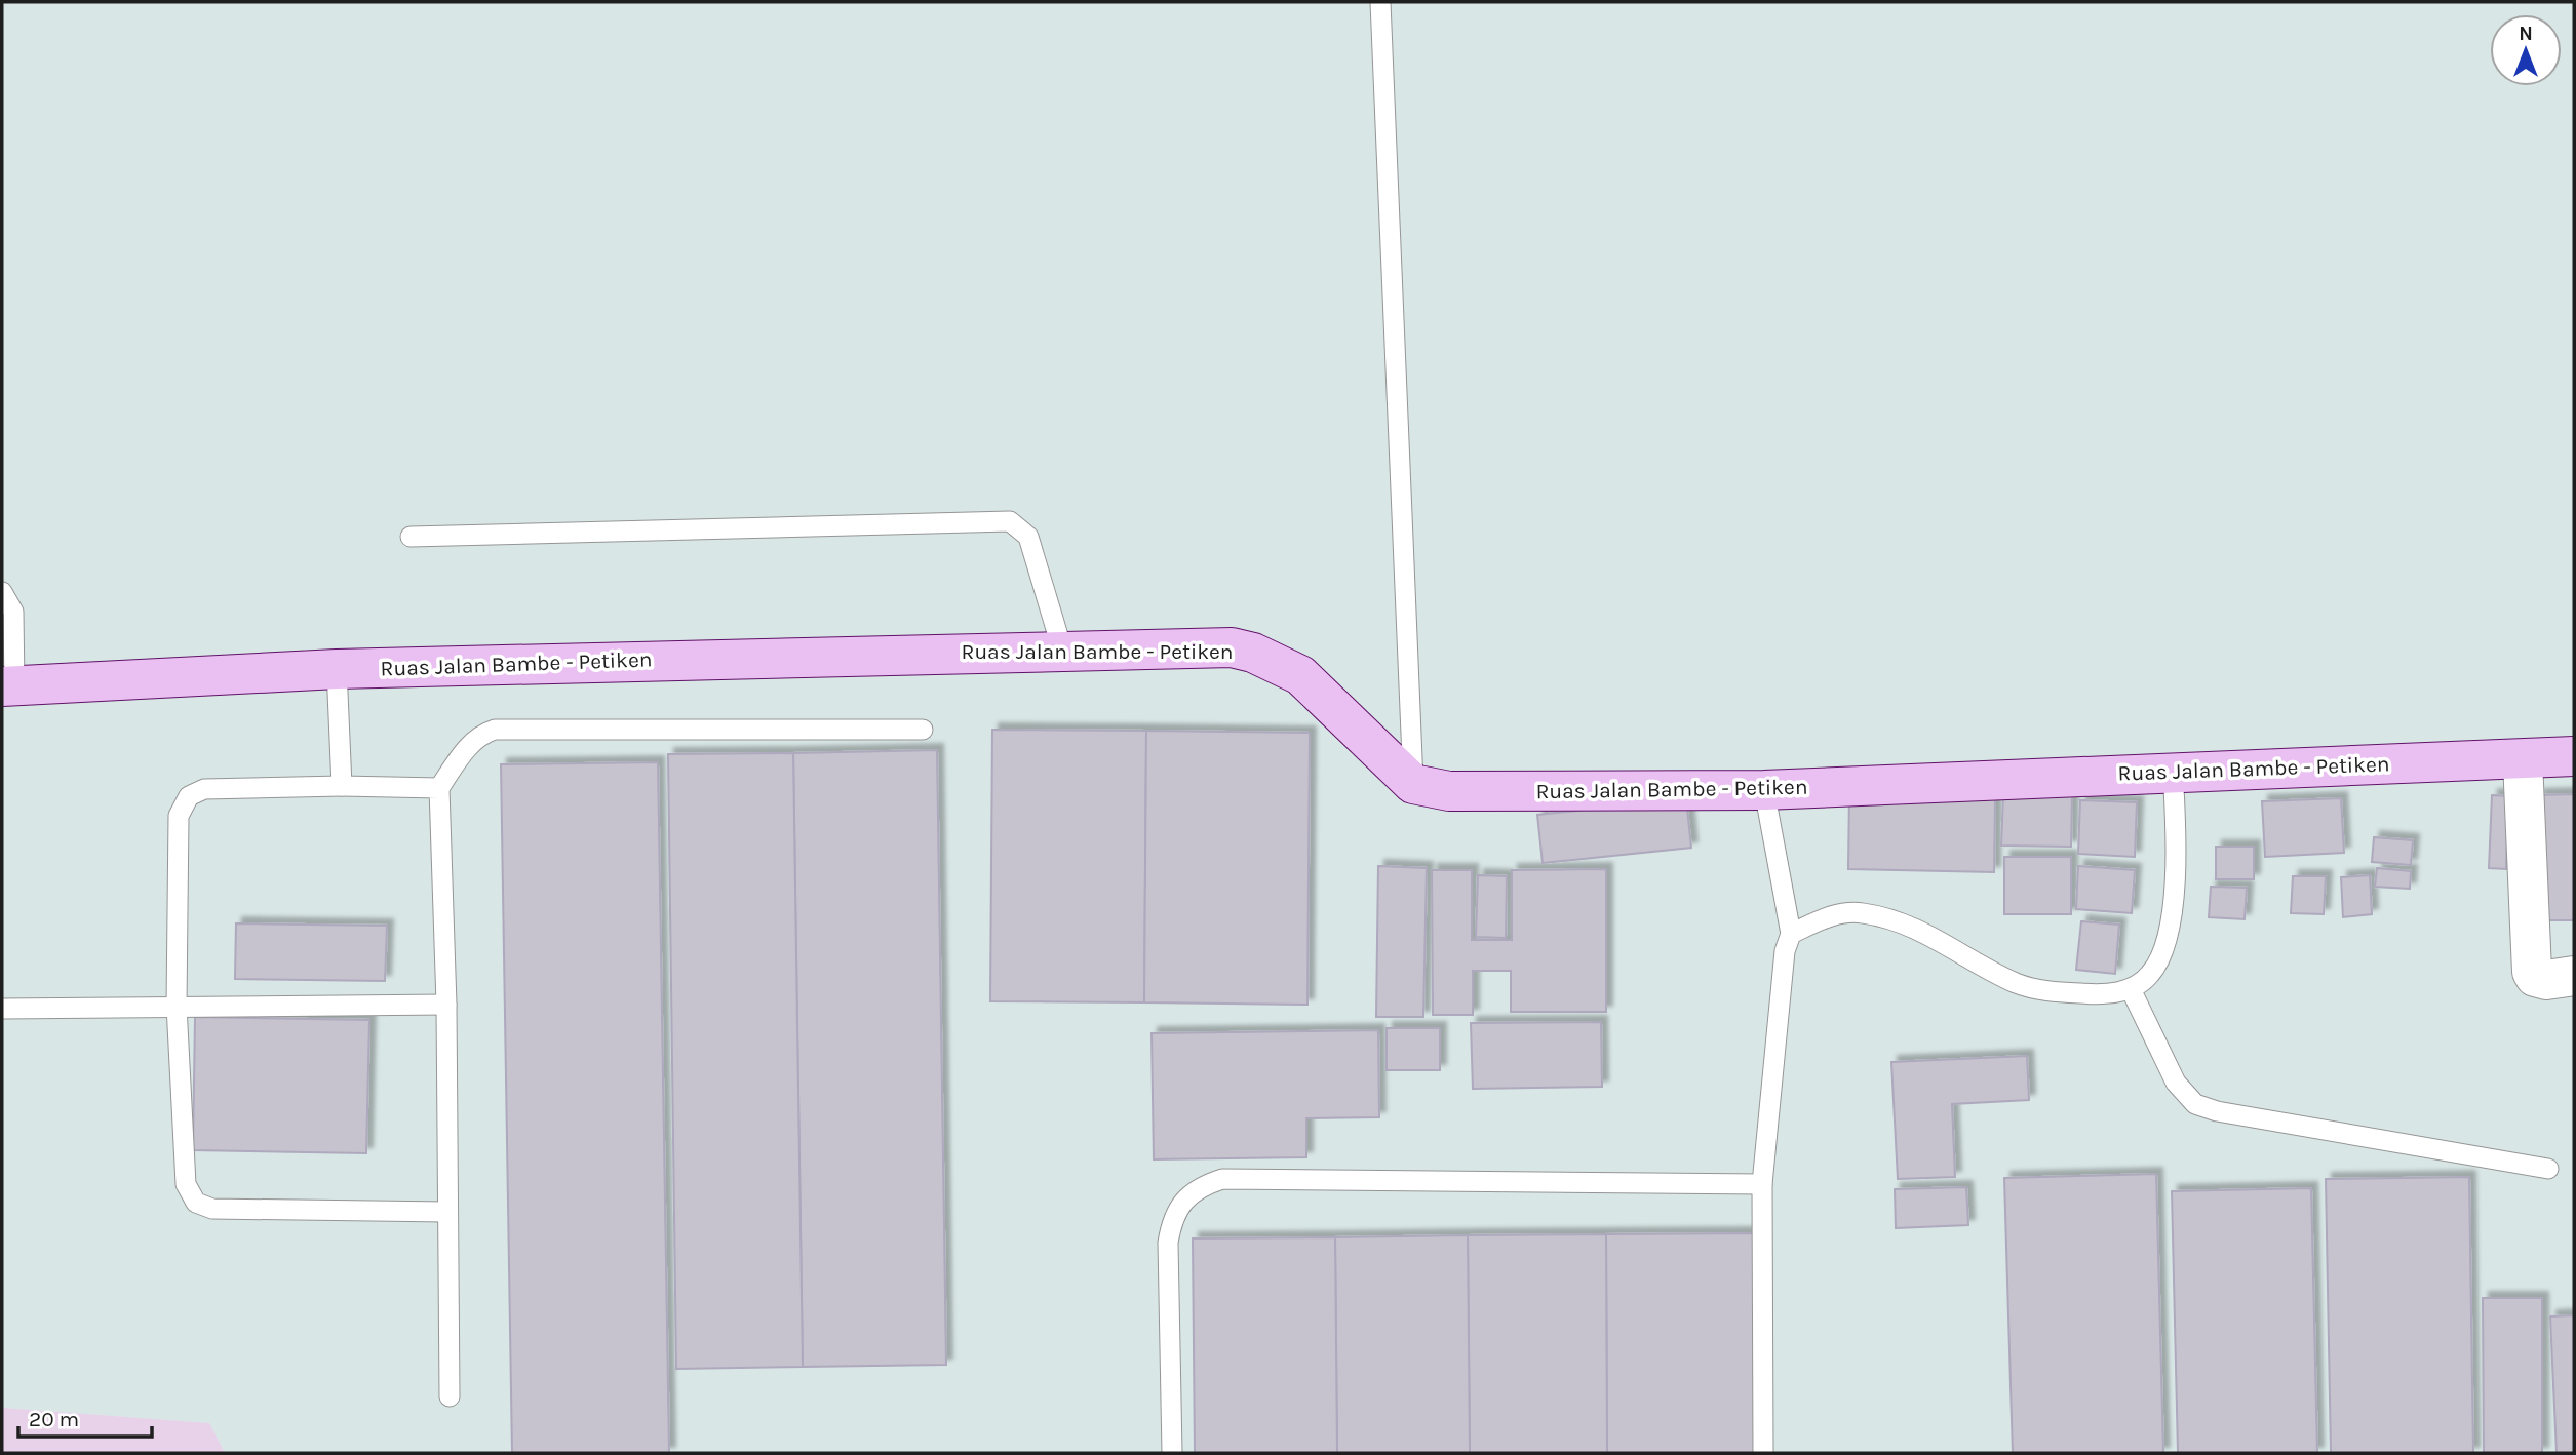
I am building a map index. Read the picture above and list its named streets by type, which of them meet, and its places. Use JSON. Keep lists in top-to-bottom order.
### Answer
{
  "streets": {
    "main road": ["Ruas Jalan Bambe - Petiken"]
  },
  "scale_bar": "20 m",
  "north": "top"
}
